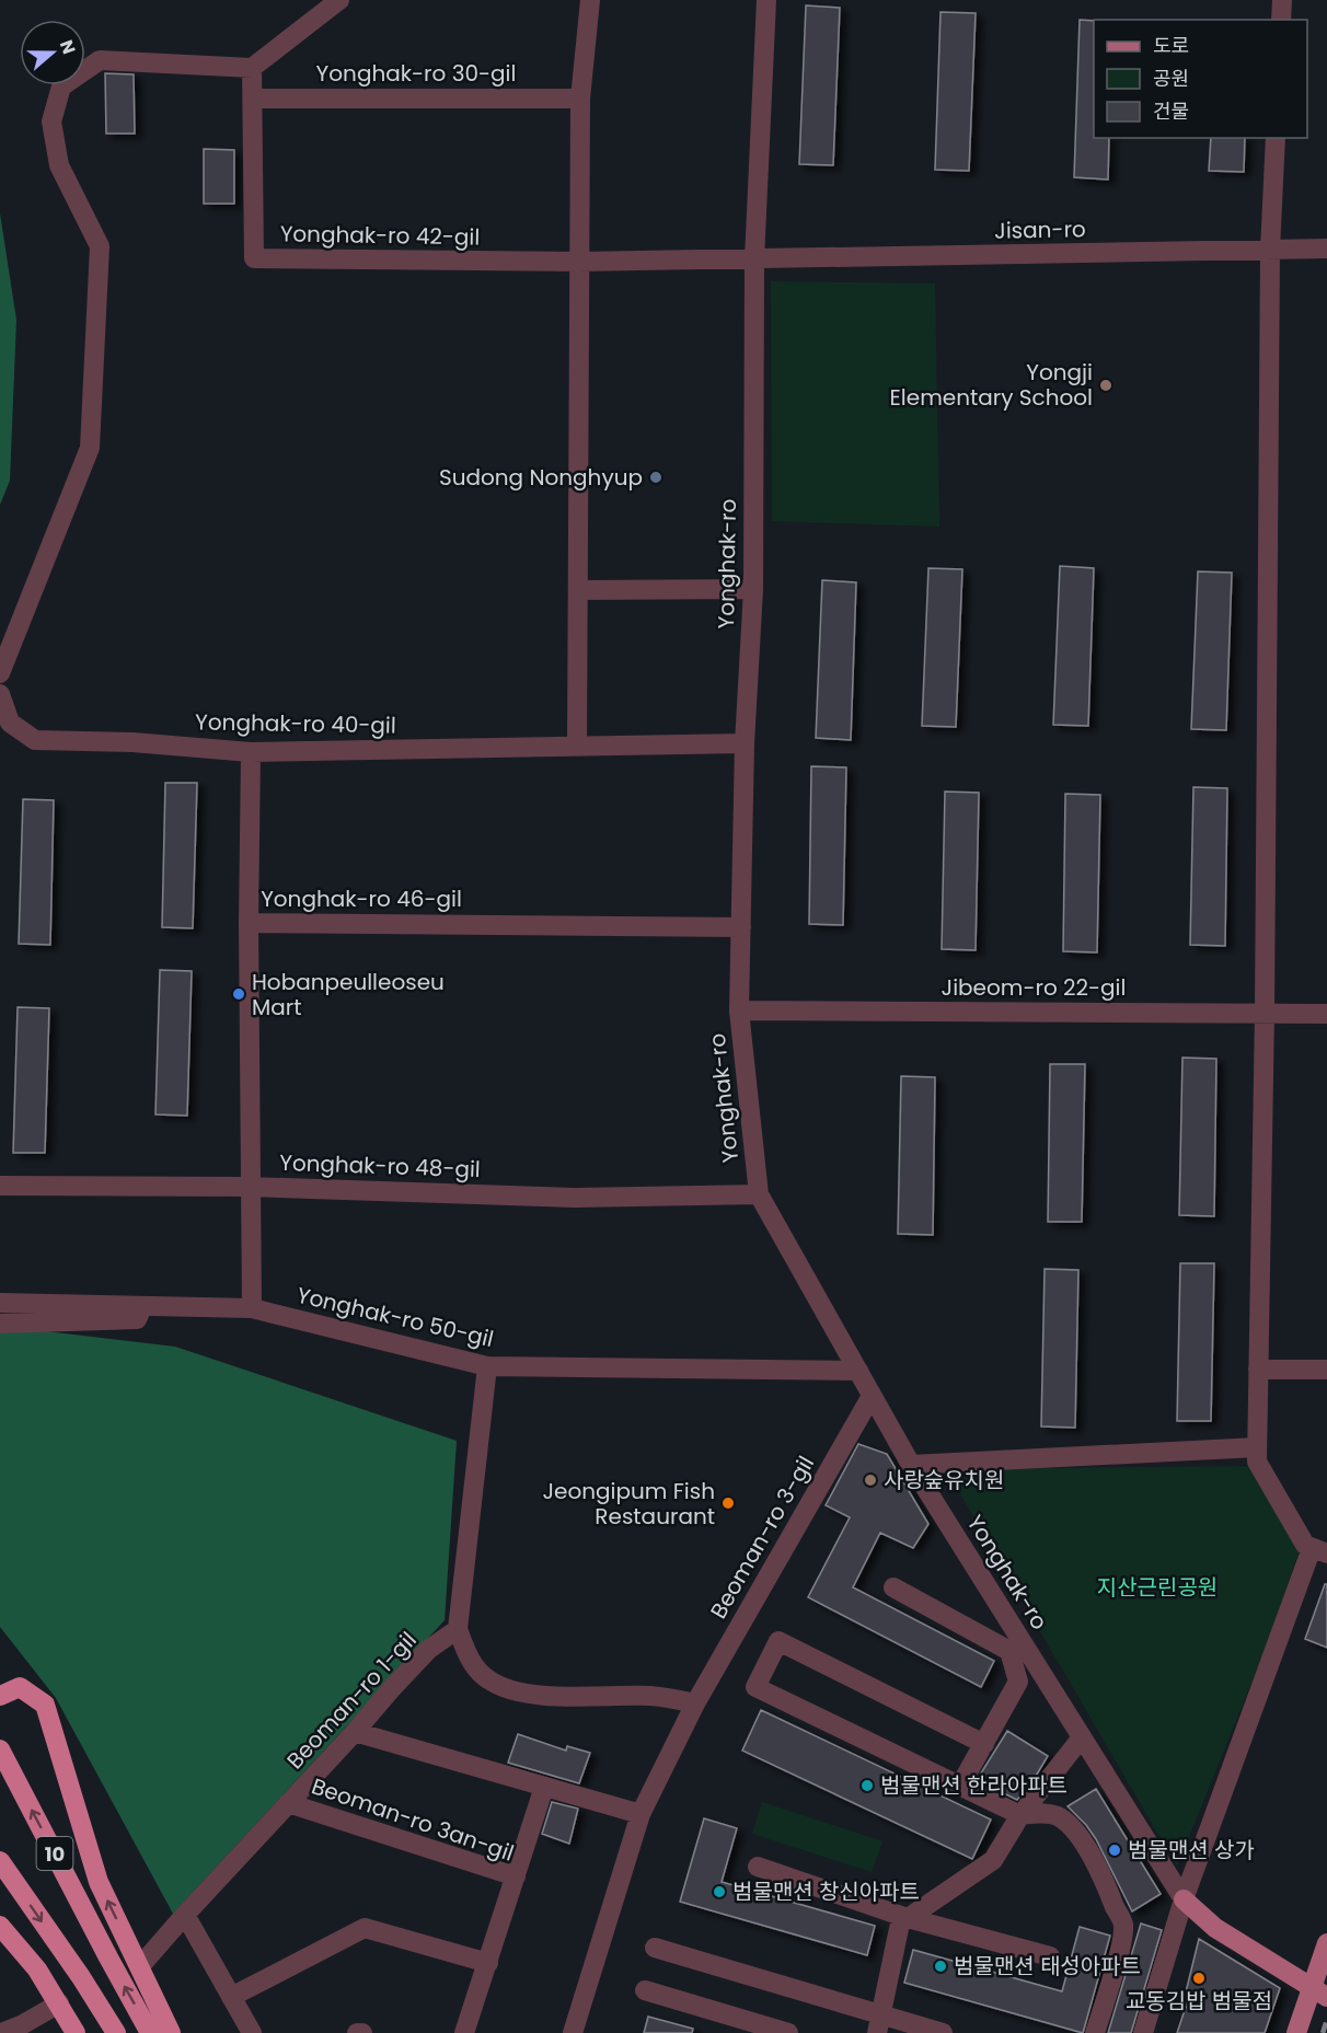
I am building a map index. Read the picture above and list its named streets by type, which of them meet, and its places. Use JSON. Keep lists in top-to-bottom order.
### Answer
{
  "streets": {
    "highway": ["10"],
    "main road": ["Yonghak-ro"],
    "street": [
      "Yonghak-ro 30-gil",
      "Jisan-ro",
      "Yonghak-ro 42-gil",
      "Yonghak-ro 40-gil",
      "Yonghak-ro 46-gil",
      "Jibeom-ro 22-gil",
      "Yonghak-ro 48-gil",
      "Yonghak-ro 50-gil",
      "Beoman-ro 3-gil",
      "Beoman-ro 1-gil",
      "Beoman-ro 3an-gil"
    ]
  },
  "crossings": [
    ["Yonghak-ro 30-gil", "Yonghak-ro 42-gil"],
    ["Jisan-ro", "Yonghak-ro 42-gil"],
    ["Jisan-ro", "Yonghak-ro"],
    ["Yonghak-ro 42-gil", "Yonghak-ro"],
    ["Yonghak-ro", "Yonghak-ro 40-gil"],
    ["Yonghak-ro", "Yonghak-ro 46-gil"],
    ["Yonghak-ro", "Jibeom-ro 22-gil"],
    ["Yonghak-ro", "Yonghak-ro 48-gil"],
    ["Yonghak-ro", "Yonghak-ro 50-gil"],
    ["Yonghak-ro", "Beoman-ro 3-gil"],
    ["Yonghak-ro 46-gil", "Yonghak-ro 48-gil"],
    ["Yonghak-ro 46-gil", "Yonghak-ro 50-gil"],
    ["Beoman-ro 1-gil", "Beoman-ro 3an-gil"]
  ],
  "parks": ["지산근린공원"],
  "places": [
    "Yongji Elementary School",
    "Sudong Nonghyup",
    "Hobanpeulleoseu Mart",
    "사랑숲유치원",
    "Jeongipum Fish Restaurant",
    "범물맨션 한라아파트",
    "범물맨션 상가",
    "범물맨션 창신아파트",
    "범물맨션 태성아파트",
    "교동김밥 범물점"
  ],
  "legend": ["도로", "공원", "건물"],
  "north": "right"
}
